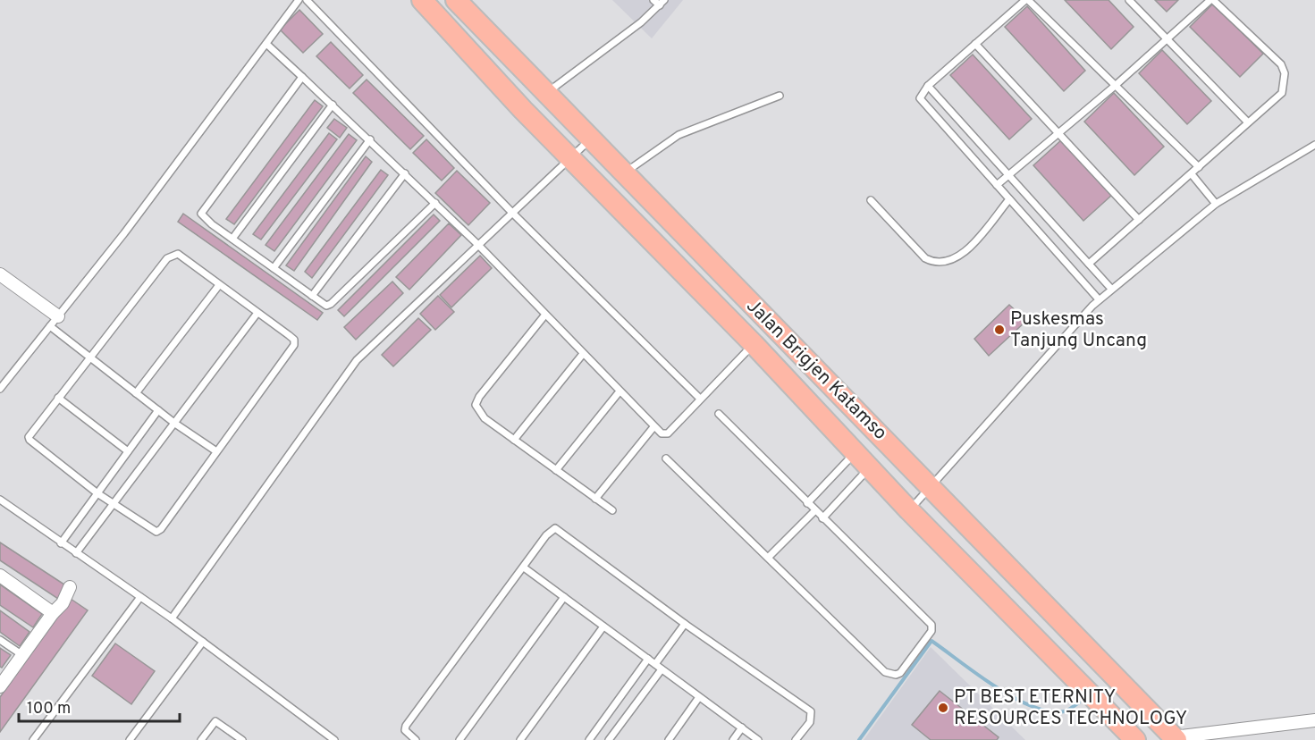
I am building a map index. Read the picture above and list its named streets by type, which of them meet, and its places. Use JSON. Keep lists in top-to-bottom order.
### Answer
{
  "streets": {
    "highway": ["Jalan Brigjen Katamso"]
  },
  "places": ["Puskesmas Tanjung Uncang", "PT BEST ETERNITY RESOURCES TECHNOLOGY"],
  "scale_bar": "100 m"
}
